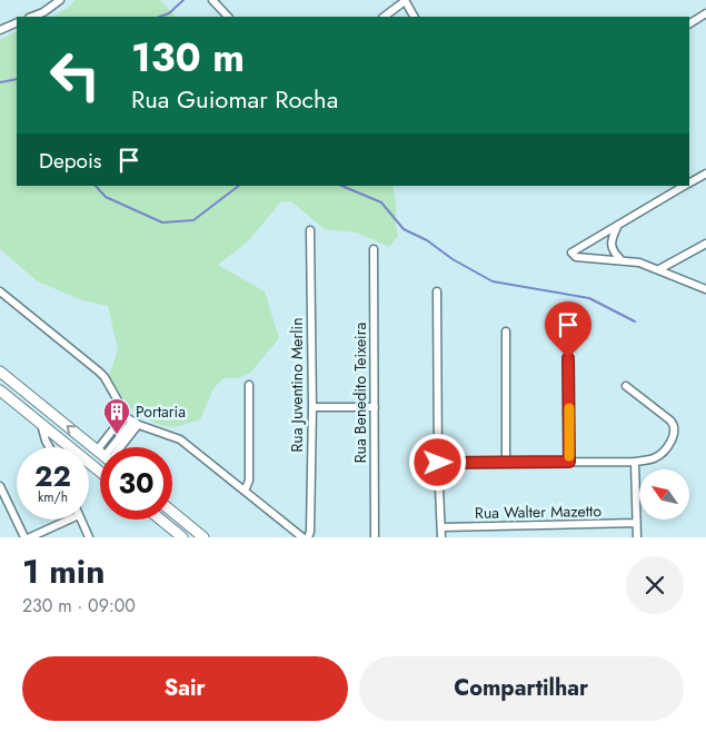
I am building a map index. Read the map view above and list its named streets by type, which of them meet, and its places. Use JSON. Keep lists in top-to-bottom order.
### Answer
{
  "streets": {
    "street": ["Rua Juventino Merlin", "Rua Benedito Teixeira", "Rua Walter Mazetto"]
  },
  "places": {
    "building": ["Portaria"]
  },
  "north": "top left",
  "page": {
    "turn": ["130 m", "Rua Guiomar Rocha"],
    "then": "Depois",
    "speed": "22 km/h",
    "limit": "30",
    "heading": ["1 min", "230 m · 09:00"],
    "buttons": ["Sair", "Compartilhar"]
  }
}
